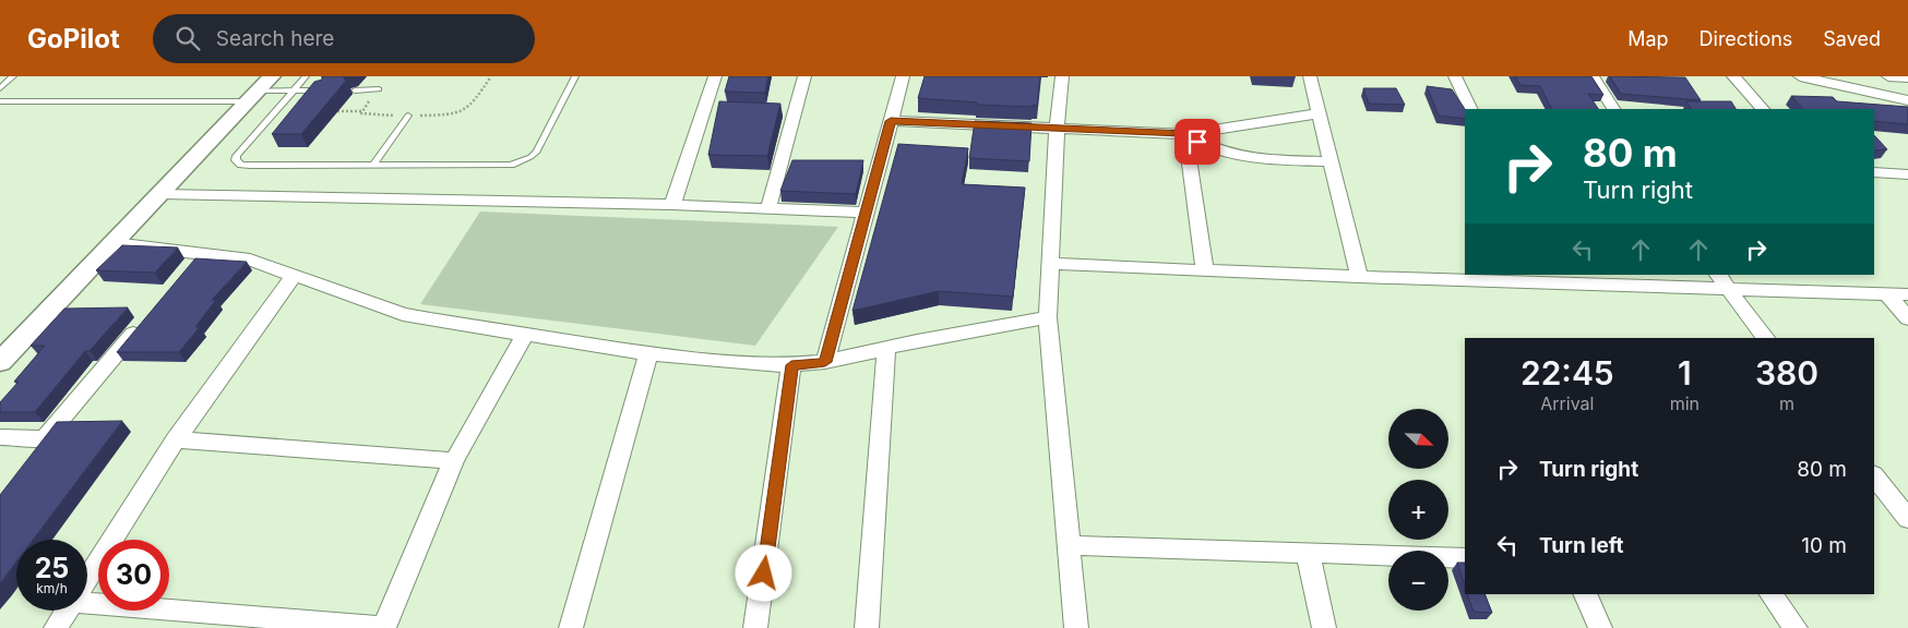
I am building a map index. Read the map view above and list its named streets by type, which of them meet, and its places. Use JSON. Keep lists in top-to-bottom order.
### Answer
{
  "north": "bottom right",
  "page": {
    "header": "GoPilot",
    "search": "Search here",
    "nav": ["Map", "Directions", "Saved"],
    "turn": ["80 m", "Turn right"],
    "eta": [
      "22:45",
      "Arrival",
      "1",
      "min",
      "380",
      "m"
    ],
    "map_buttons": ["+", "−"],
    "list": [
      {
        "name": "Turn right",
        "value": "80 m"
      },
      {
        "name": "Turn left",
        "value": "10 m"
      }
    ],
    "speed": "25 km/h",
    "limit": "30"
  }
}
